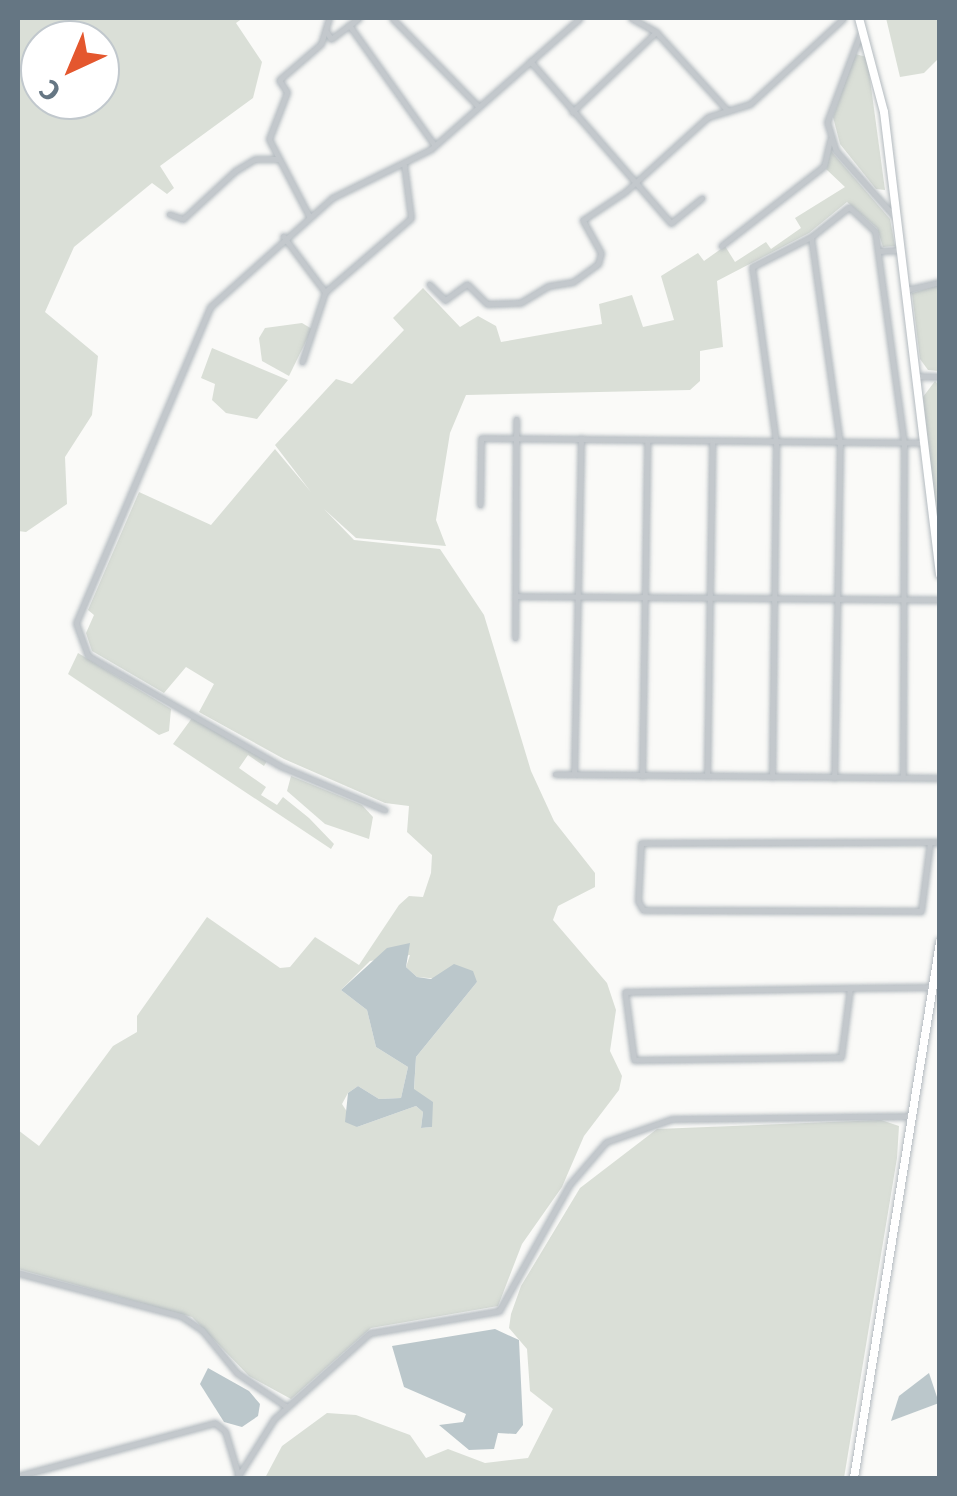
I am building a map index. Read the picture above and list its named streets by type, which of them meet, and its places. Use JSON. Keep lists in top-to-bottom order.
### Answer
{
  "north": "bottom left"
}
